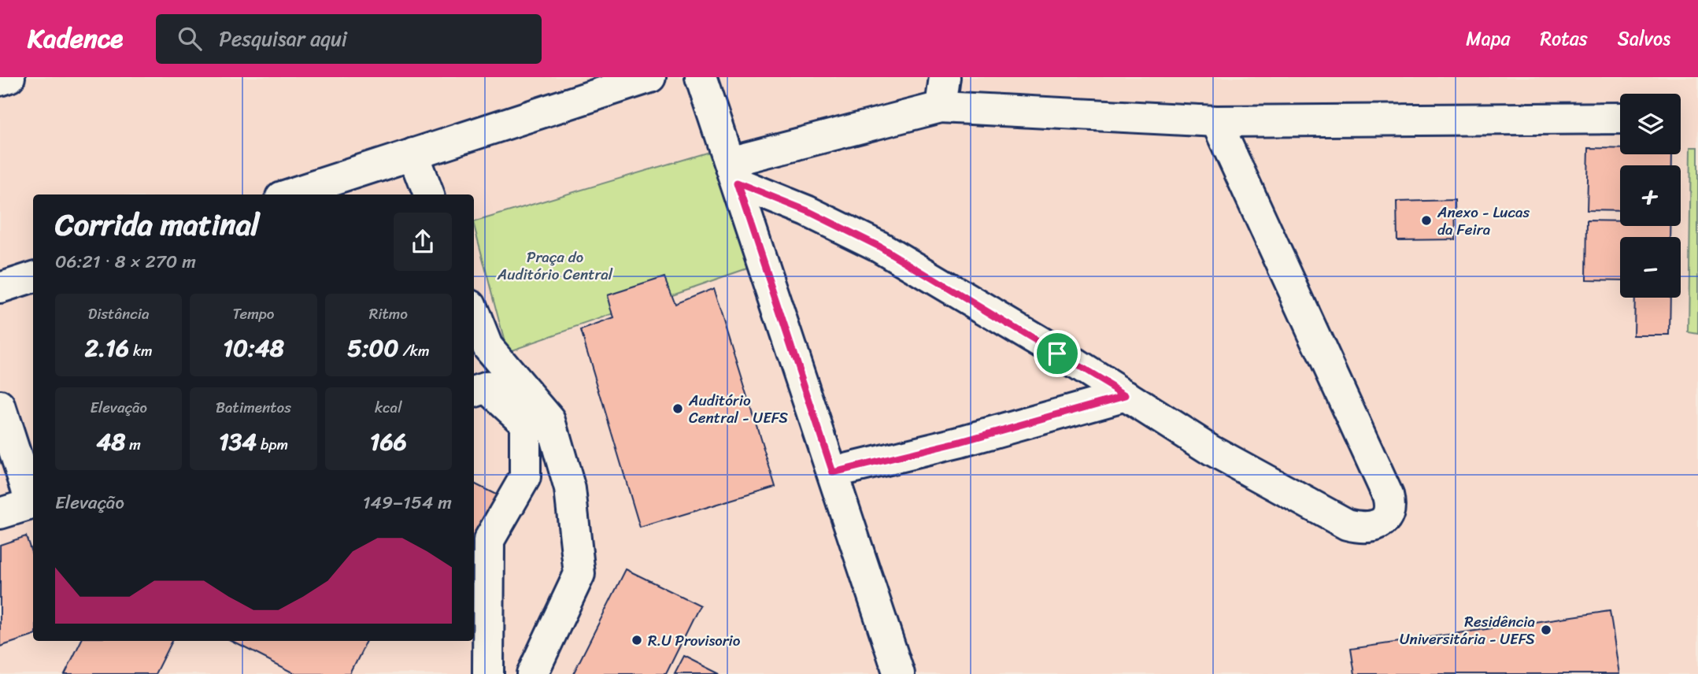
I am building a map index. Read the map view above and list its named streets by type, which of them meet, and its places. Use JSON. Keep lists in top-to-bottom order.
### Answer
{
  "parks": ["Praça do Auditório Central"],
  "places": [
    "Anexo - Lucas da Feira",
    "Auditório Central - UEFS",
    "Residência Universitária - UEFS",
    "R.U Provisorio"
  ],
  "page": {
    "header": "Kadence",
    "search": "Pesquisar aqui",
    "nav": ["Mapa", "Rotas", "Salvos"],
    "map_buttons": ["+", "−"],
    "heading": ["Corrida matinal", "06:21 · 8 × 270 m"],
    "stats": [
      ["Distância", "2.16 km"],
      ["Tempo", "10:48"],
      ["Ritmo", "5:00 /km"],
      ["Elevação", "48 m"],
      ["Batimentos", "134 bpm"],
      ["kcal", "166"]
    ],
    "chart": ["Elevação", "149–154 m"]
  }
}
